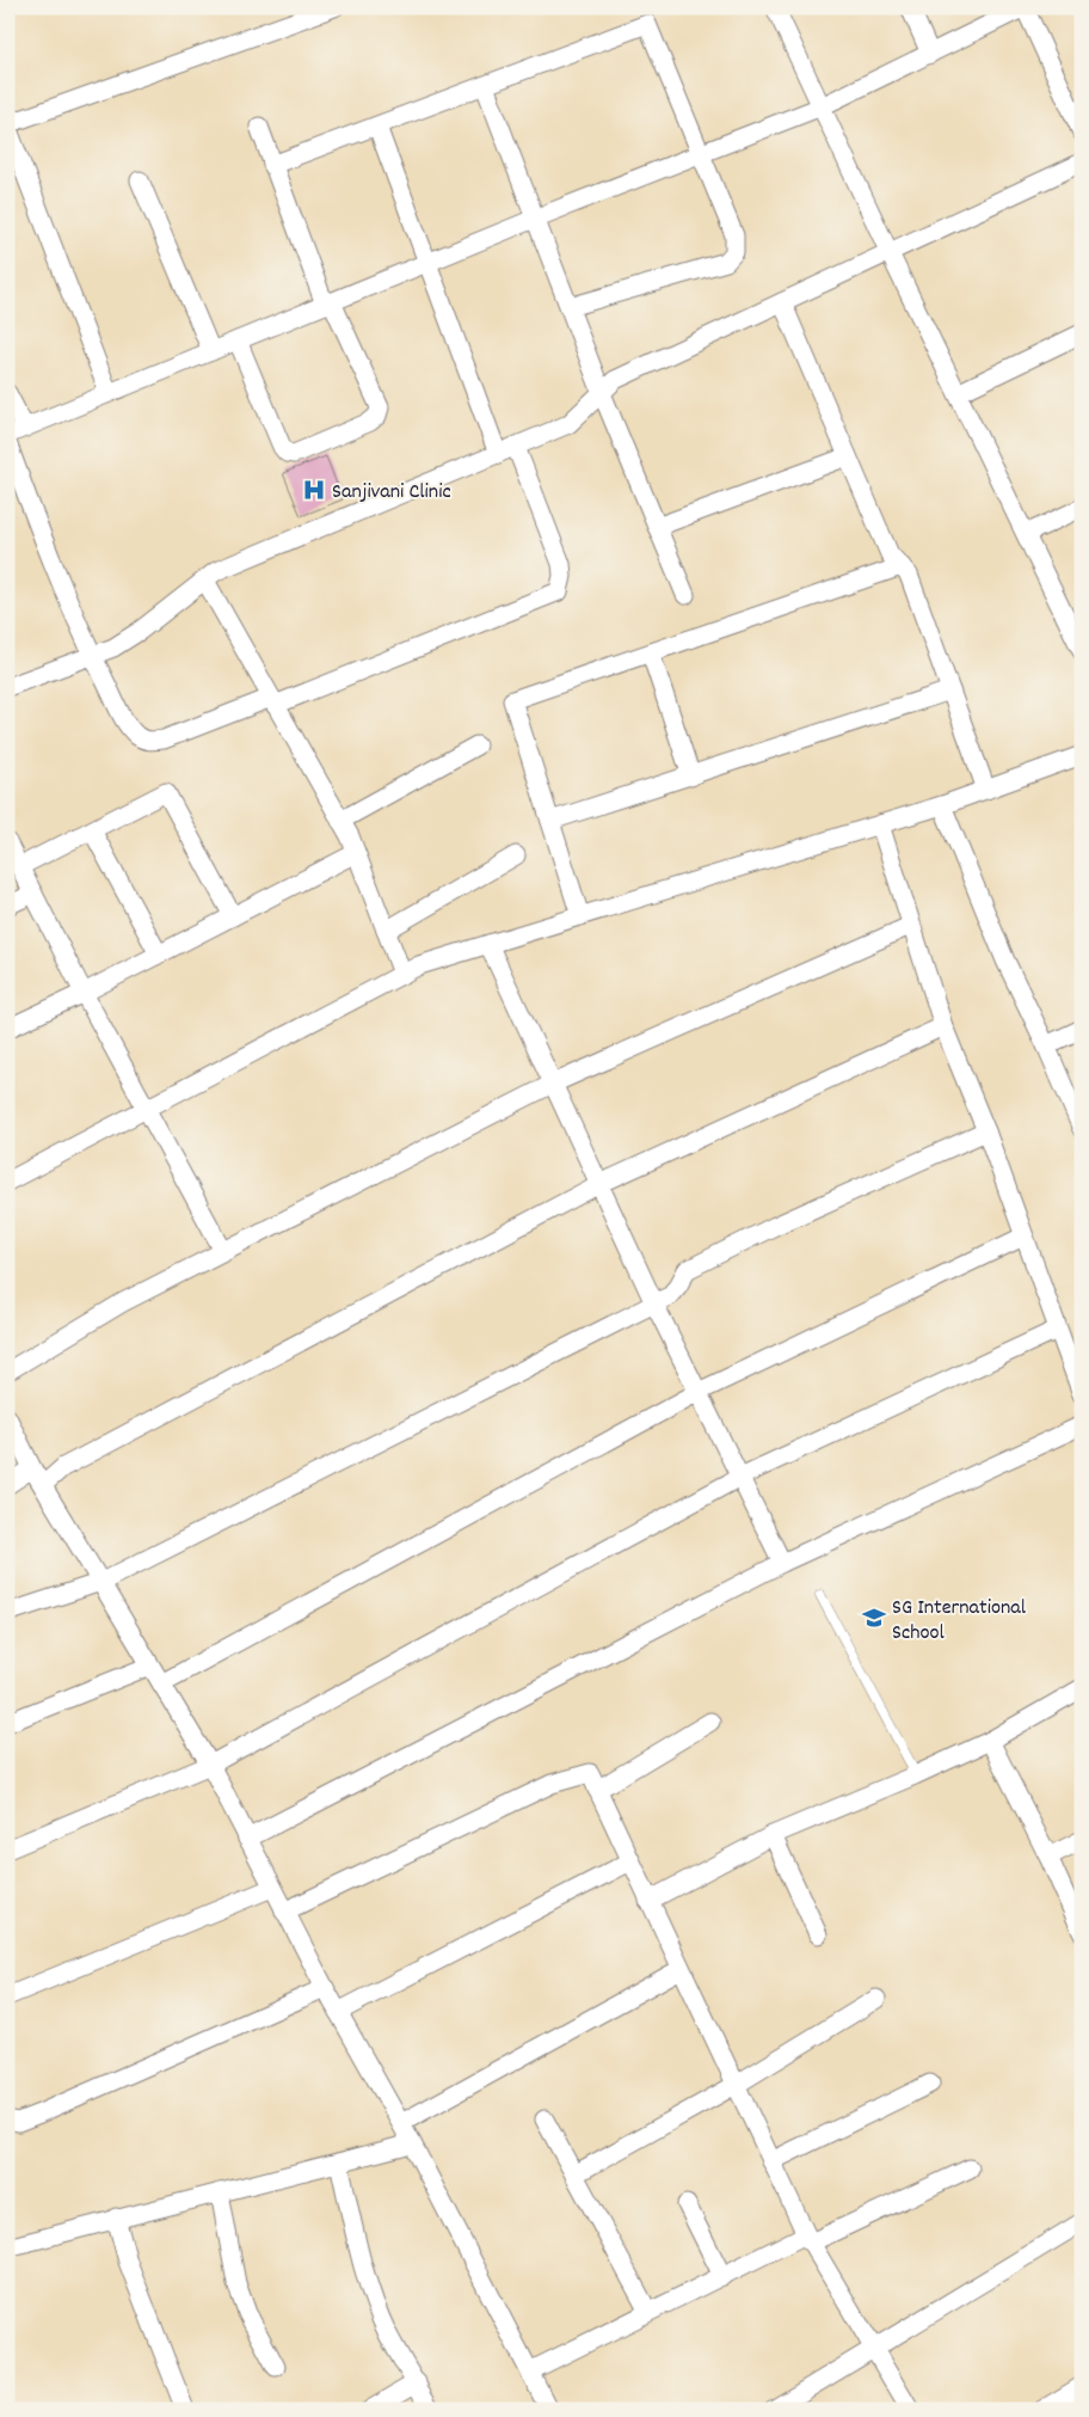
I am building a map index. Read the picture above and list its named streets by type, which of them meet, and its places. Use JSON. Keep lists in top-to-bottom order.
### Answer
{
  "places": {
    "hospital": ["Sanjivani Clinic"],
    "school or university": ["SG International School"]
  }
}
